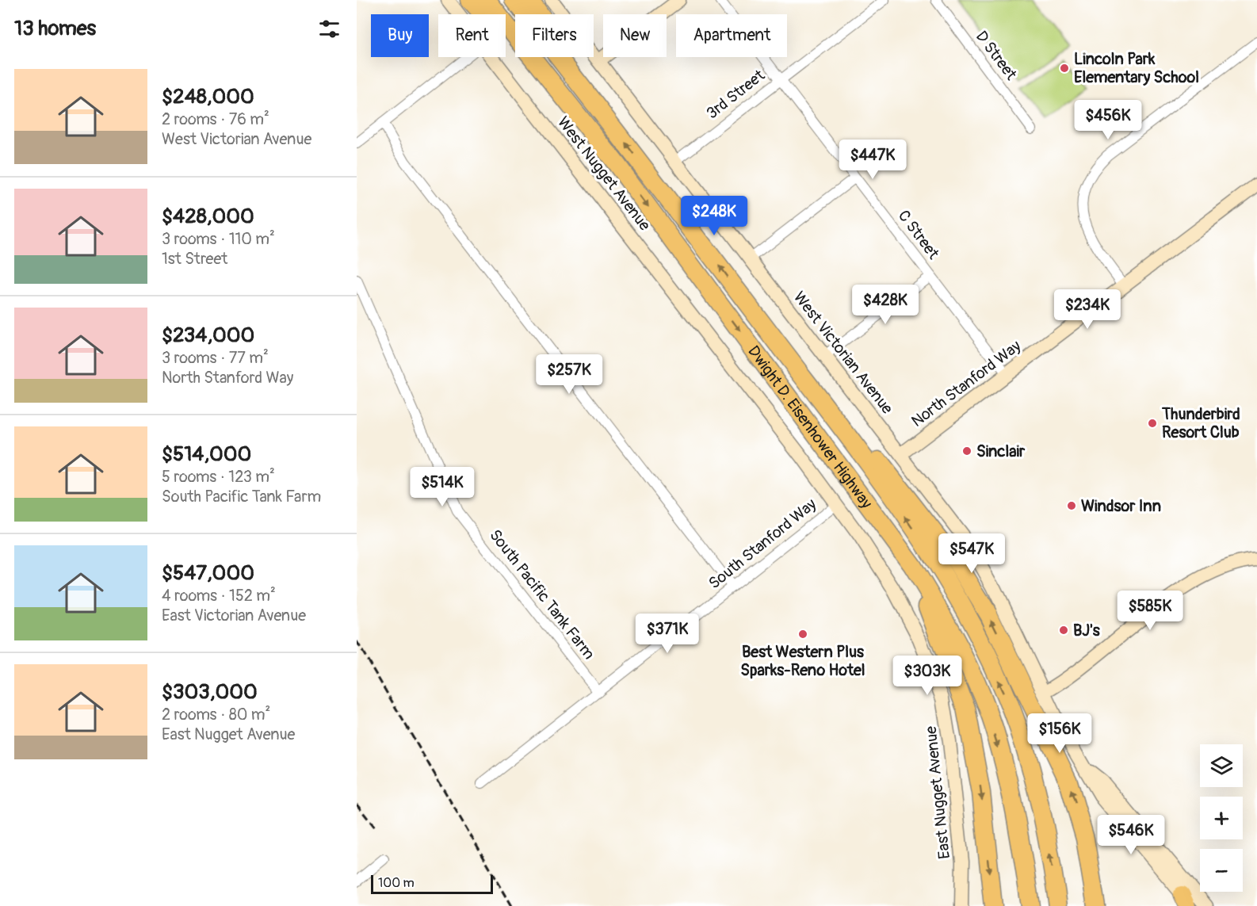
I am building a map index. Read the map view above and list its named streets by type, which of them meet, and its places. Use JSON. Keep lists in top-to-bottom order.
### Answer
{
  "streets": {
    "highway": ["Dwight D. Eisenhower Highway"],
    "street": [
      "D Street",
      "3rd Street",
      "West Nugget Avenue",
      "C Street",
      "West Victorian Avenue",
      "North Stanford Way",
      "South Stanford Way",
      "South Pacific Tank Farm",
      "East Nugget Avenue"
    ]
  },
  "crossings": [
    ["3rd Street", "C Street"],
    ["3rd Street", "West Victorian Avenue"],
    ["West Nugget Avenue", "South Stanford Way"],
    ["West Nugget Avenue", "East Nugget Avenue"],
    ["C Street", "North Stanford Way"],
    ["West Victorian Avenue", "North Stanford Way"],
    ["South Stanford Way", "South Pacific Tank Farm"],
    ["South Stanford Way", "East Nugget Avenue"]
  ],
  "places": [
    "Lincoln Park Elementary School",
    "Thunderbird Resort Club",
    "Sinclair",
    "Windsor Inn",
    "BJ's",
    "Best Western Plus Sparks-Reno Hotel"
  ],
  "scale_bar": "100 m",
  "page": {
    "heading": "13 homes",
    "chip": [
      "Buy",
      "Rent",
      "Filters",
      "New",
      "Apartment"
    ],
    "list": [
      {
        "name": "$248,000",
        "note": "2 rooms · 76 m² · West Victorian Avenue"
      },
      {
        "name": "$428,000",
        "note": "3 rooms · 110 m² · 1st Street"
      },
      {
        "name": "$234,000",
        "note": "3 rooms · 77 m² · North Stanford Way"
      },
      {
        "name": "$514,000",
        "note": "5 rooms · 123 m² · South Pacific Tank Farm"
      },
      {
        "name": "$547,000",
        "note": "4 rooms · 152 m² · East Victorian Avenue"
      },
      {
        "name": "$303,000",
        "note": "2 rooms · 80 m² · East Nugget Avenue"
      }
    ],
    "price": [
      "$456K",
      "$447K",
      "$248K",
      "$428K",
      "$234K",
      "$257K",
      "$514K",
      "$547K",
      "$585K",
      "$371K",
      "$303K",
      "$156K",
      "$546K"
    ],
    "map_buttons": ["+", "−"],
    "scale": "100 m"
  }
}
